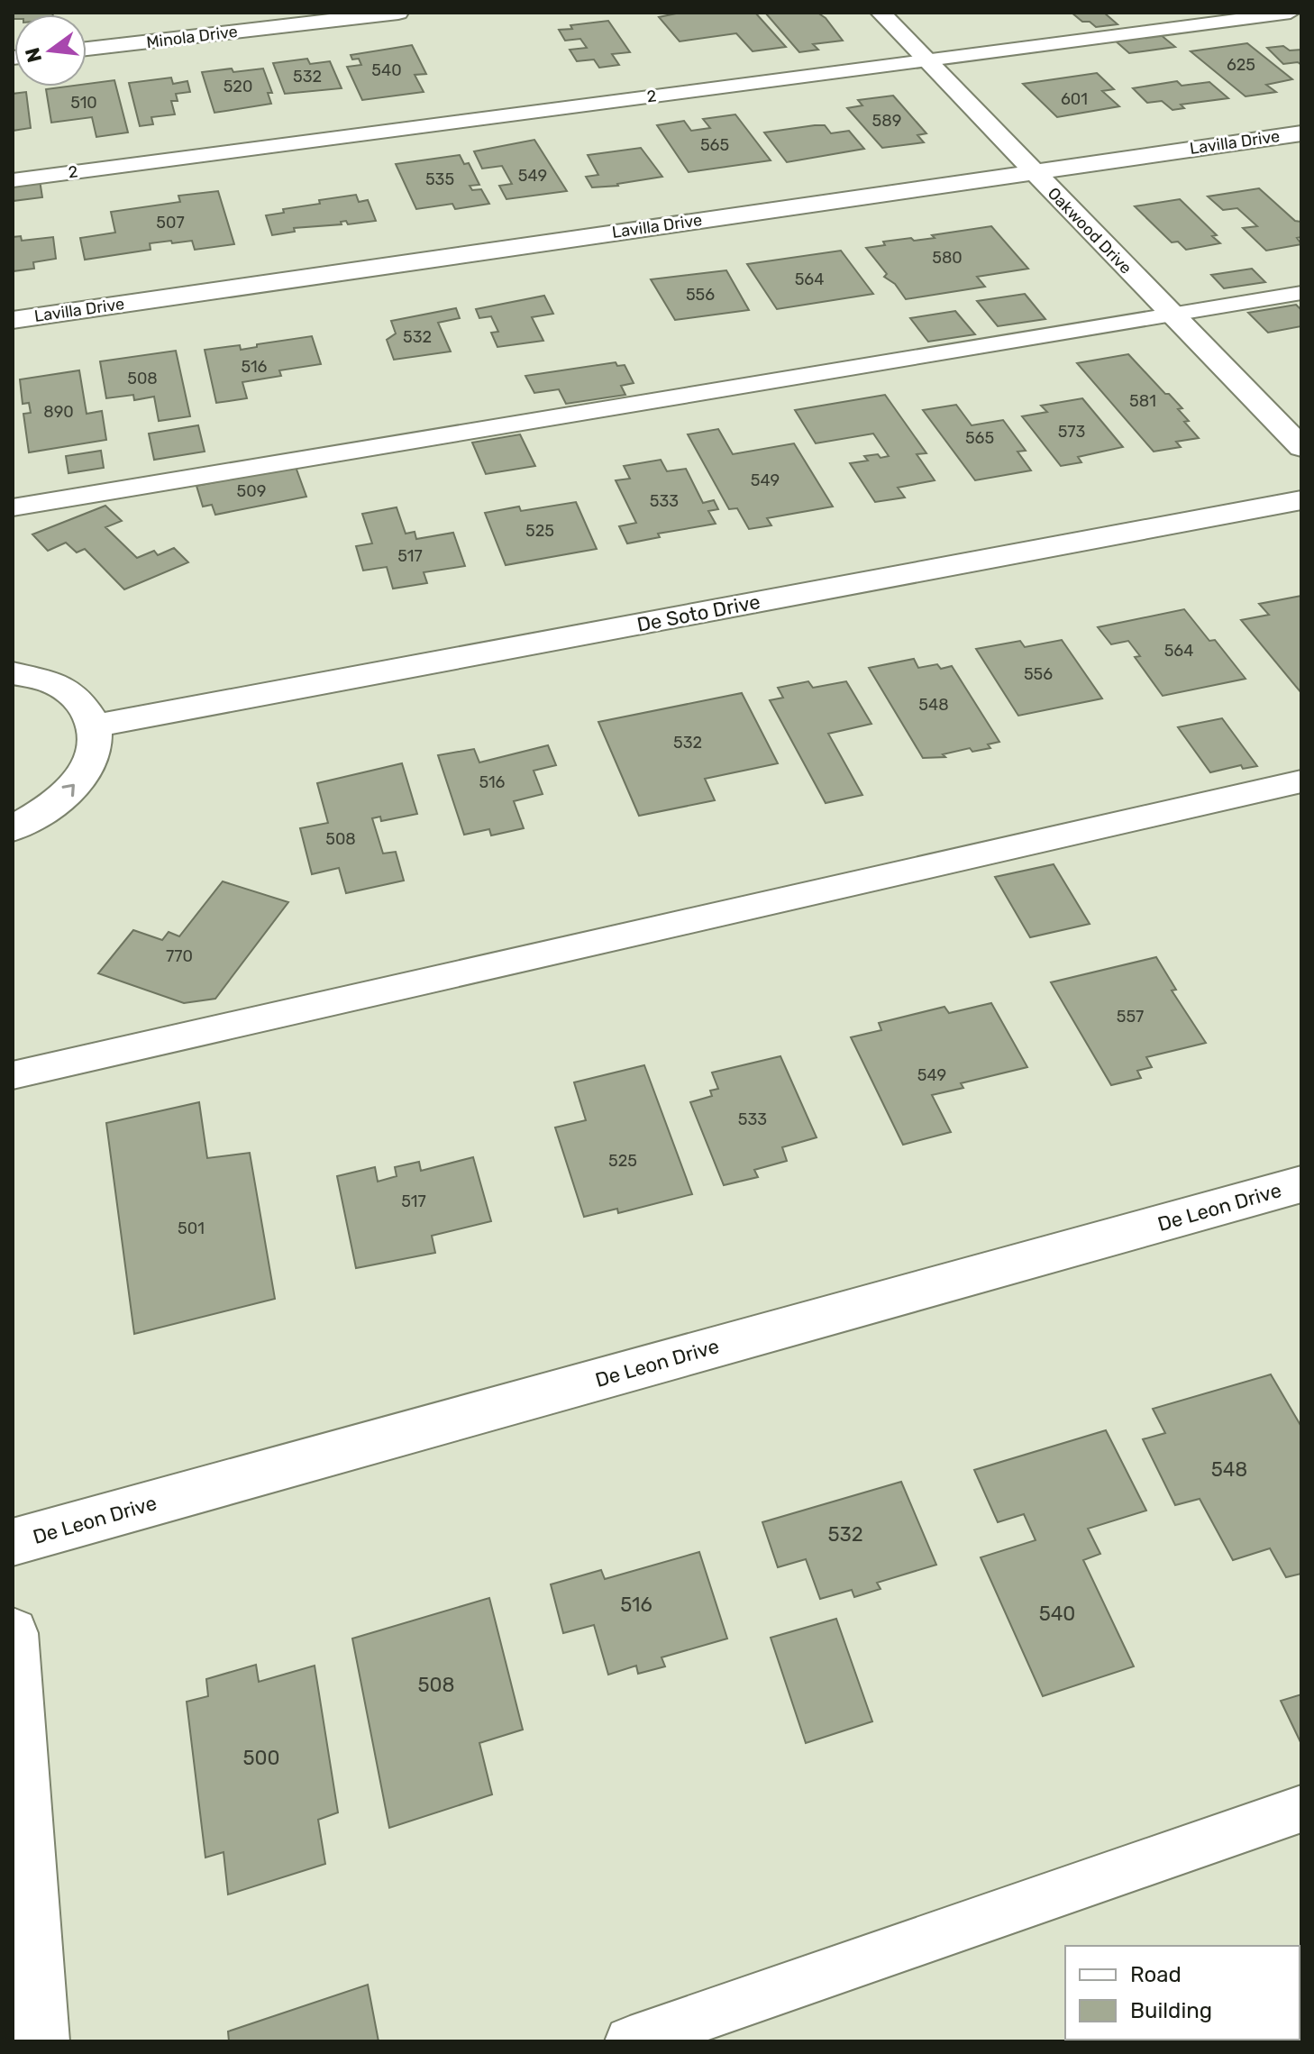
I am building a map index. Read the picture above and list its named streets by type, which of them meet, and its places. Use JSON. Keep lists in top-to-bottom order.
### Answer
{
  "streets": {
    "street": [
      "Minola Drive",
      "Lavilla Drive",
      "Oakwood Drive",
      "De Soto Drive",
      "De Leon Drive"
    ],
    "lane": ["2"]
  },
  "crossings": [
    ["2", "Oakwood Drive"],
    ["Lavilla Drive", "Oakwood Drive"]
  ],
  "house_numbers": [
    "625",
    "540",
    "532",
    "520",
    "601",
    "510",
    "589",
    "565",
    "549",
    "535",
    "507",
    "580",
    "564",
    "556",
    "532",
    "516",
    "508",
    "581",
    "890",
    "573",
    "565",
    "549",
    "509",
    "533",
    "525",
    "517",
    "564",
    "556",
    "548",
    "532",
    "516",
    "508",
    "770",
    "557",
    "549",
    "533",
    "525",
    "517",
    "501",
    "548",
    "532",
    "516",
    "540",
    "508",
    "500"
  ],
  "legend": ["Road", "Building"],
  "north": "left"
}
